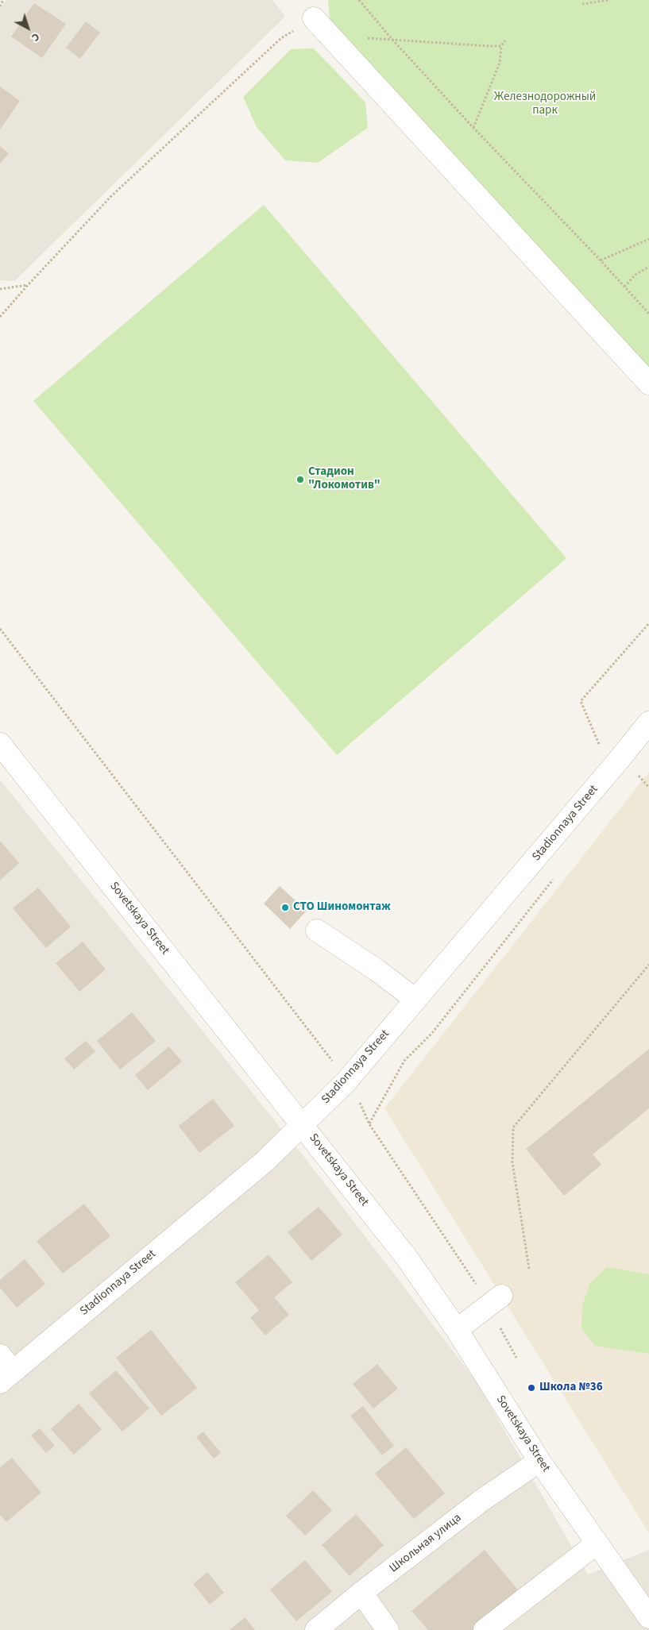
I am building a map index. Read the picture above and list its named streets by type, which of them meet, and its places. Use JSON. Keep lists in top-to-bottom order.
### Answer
{
  "streets": {
    "street": ["Stadionnaya Street", "Sovetskaya Street", "Школьная улица"]
  },
  "crossings": [
    ["Stadionnaya Street", "Sovetskaya Street"],
    ["Sovetskaya Street", "Школьная улица"]
  ],
  "parks": ["Железнодорожный парк"],
  "places": ["Стадион \"Локомотив\"", "СТО Шиномонтаж", "Школа №36"],
  "north": "bottom right"
}
